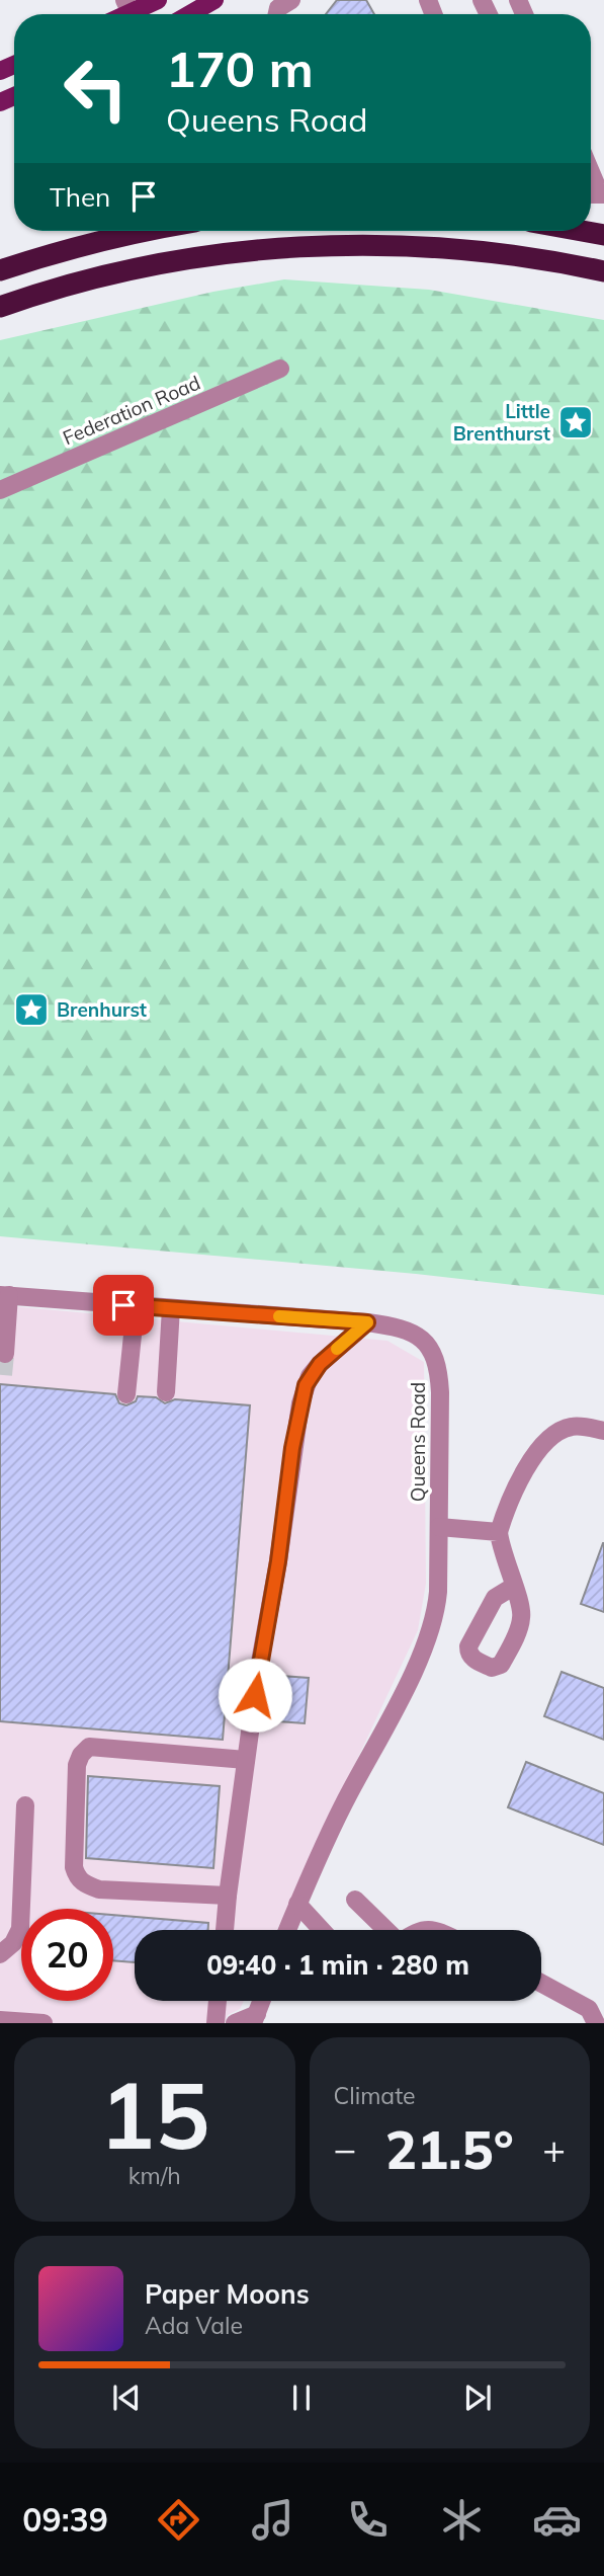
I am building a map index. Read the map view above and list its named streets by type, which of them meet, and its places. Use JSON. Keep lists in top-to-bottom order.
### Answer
{
  "streets": {
    "street": ["Federation Road", "Queens Road"]
  },
  "places": {
    "place": ["Little Brenthurst", "Brenhurst"]
  },
  "page": {
    "turn": ["170 m", "Queens Road"],
    "then": "Then",
    "limit": "20",
    "trip": "09:40 · 1 min · 280 m",
    "tile": [
      ["15", "km/h"],
      "Climate"
    ],
    "heat": ["−", "21.5°", "+"],
    "song": ["Paper Moons", "Ada Vale"],
    "tabs": "09:39"
  }
}
